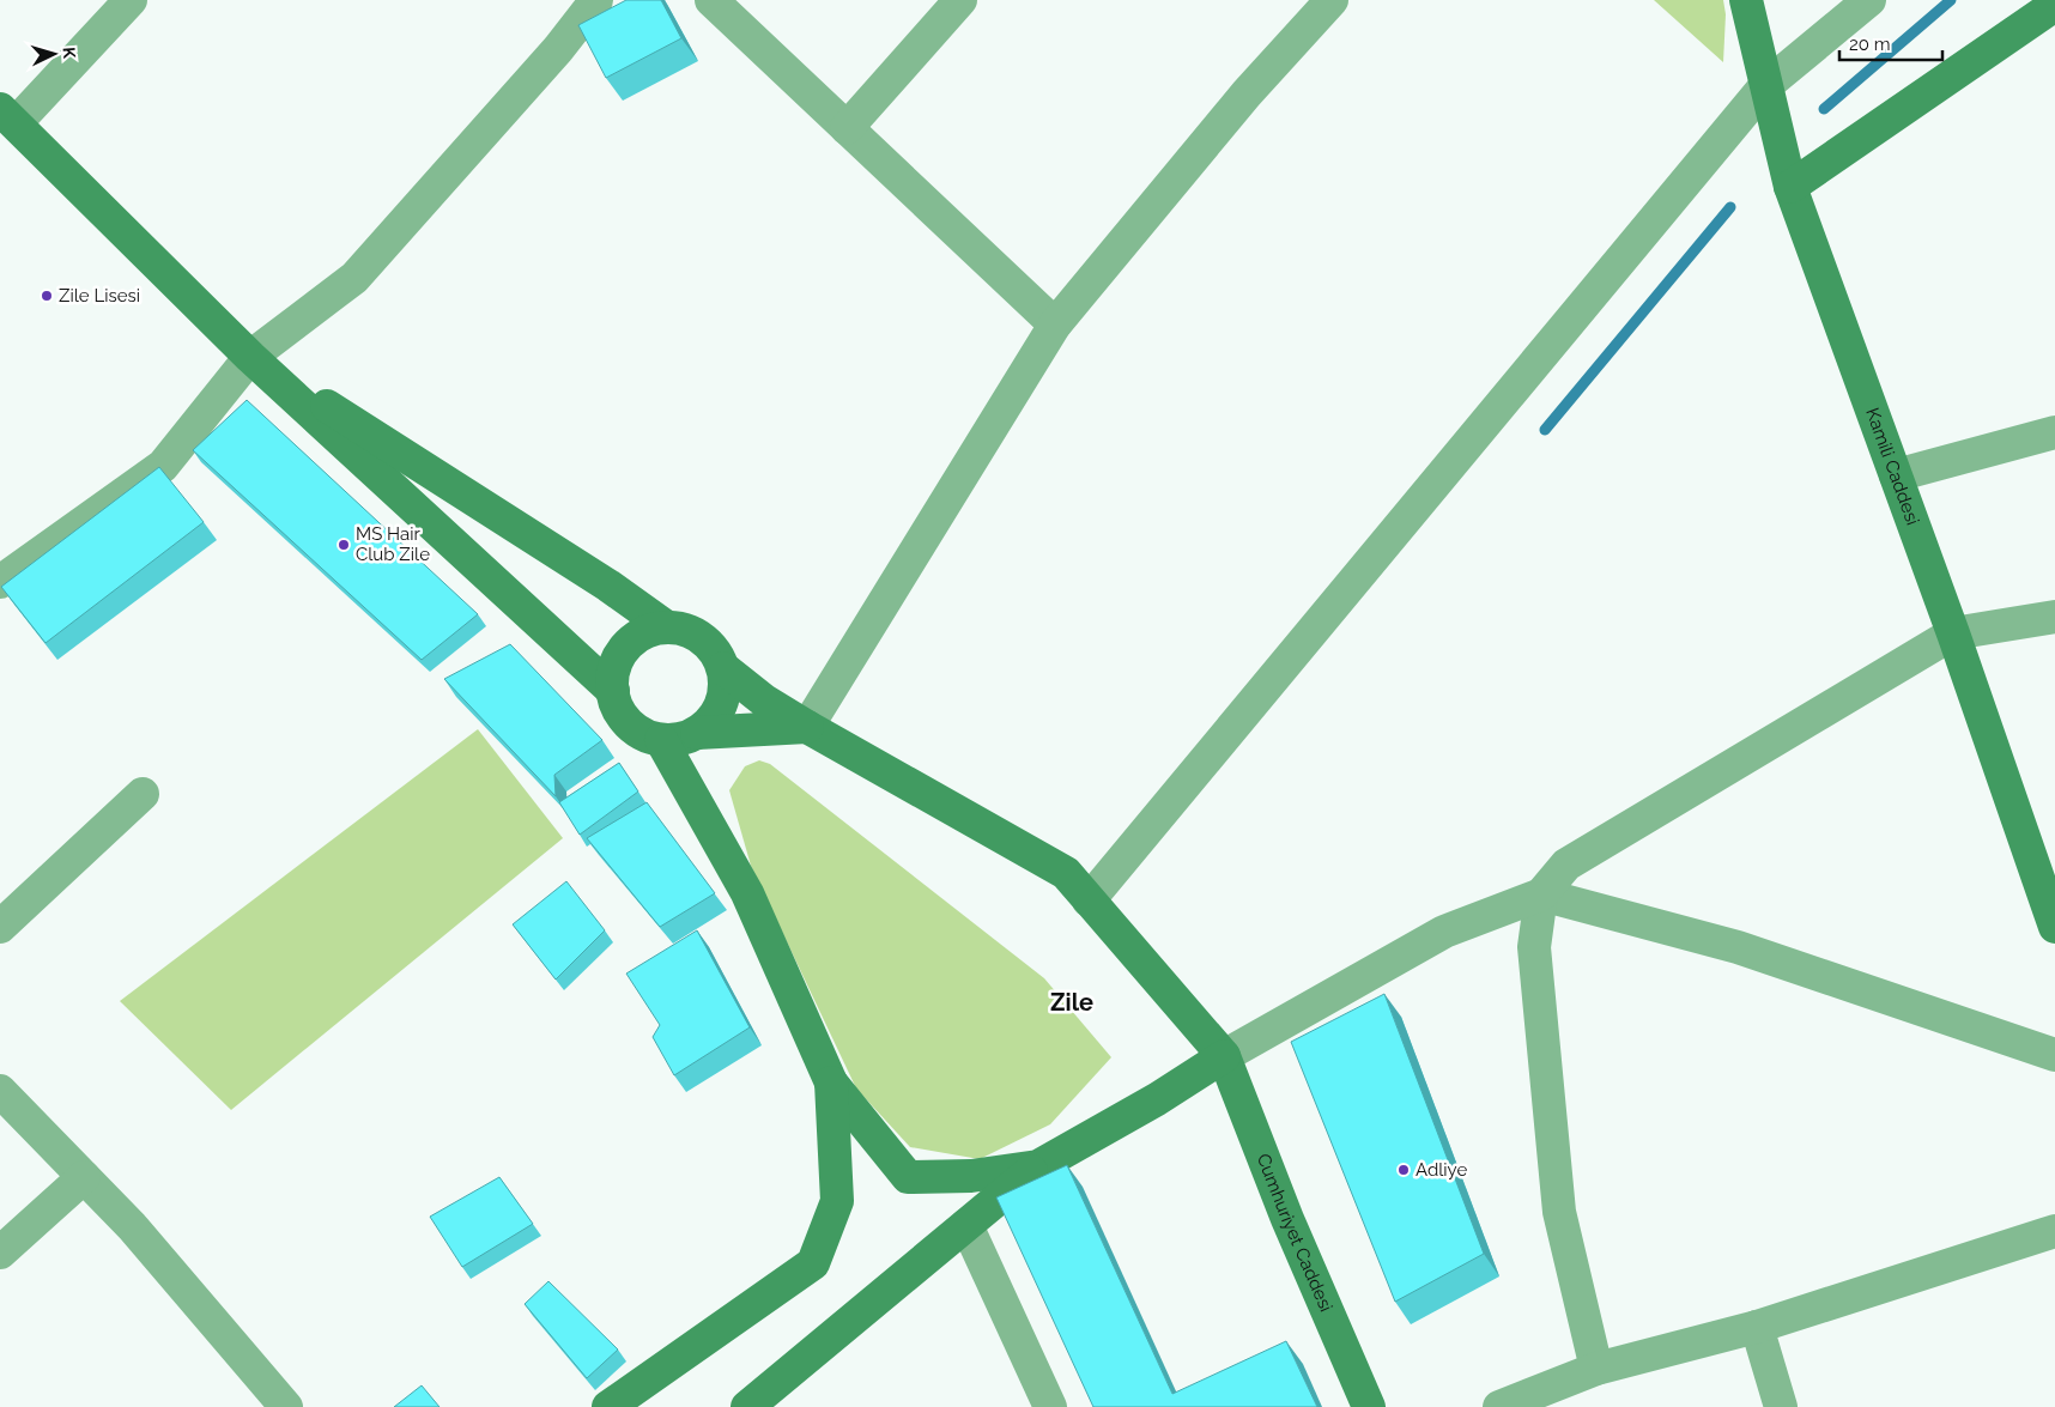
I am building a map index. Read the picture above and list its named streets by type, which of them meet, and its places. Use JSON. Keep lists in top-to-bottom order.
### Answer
{
  "streets": {
    "main road": ["Kamili Caddesi", "Cumhuriyet Caddesi"]
  },
  "districts": ["Zile"],
  "places": ["Zile Lisesi", "MS Hair Club Zile", "Adliye"],
  "scale_bar": "20 m",
  "north": "right"
}
